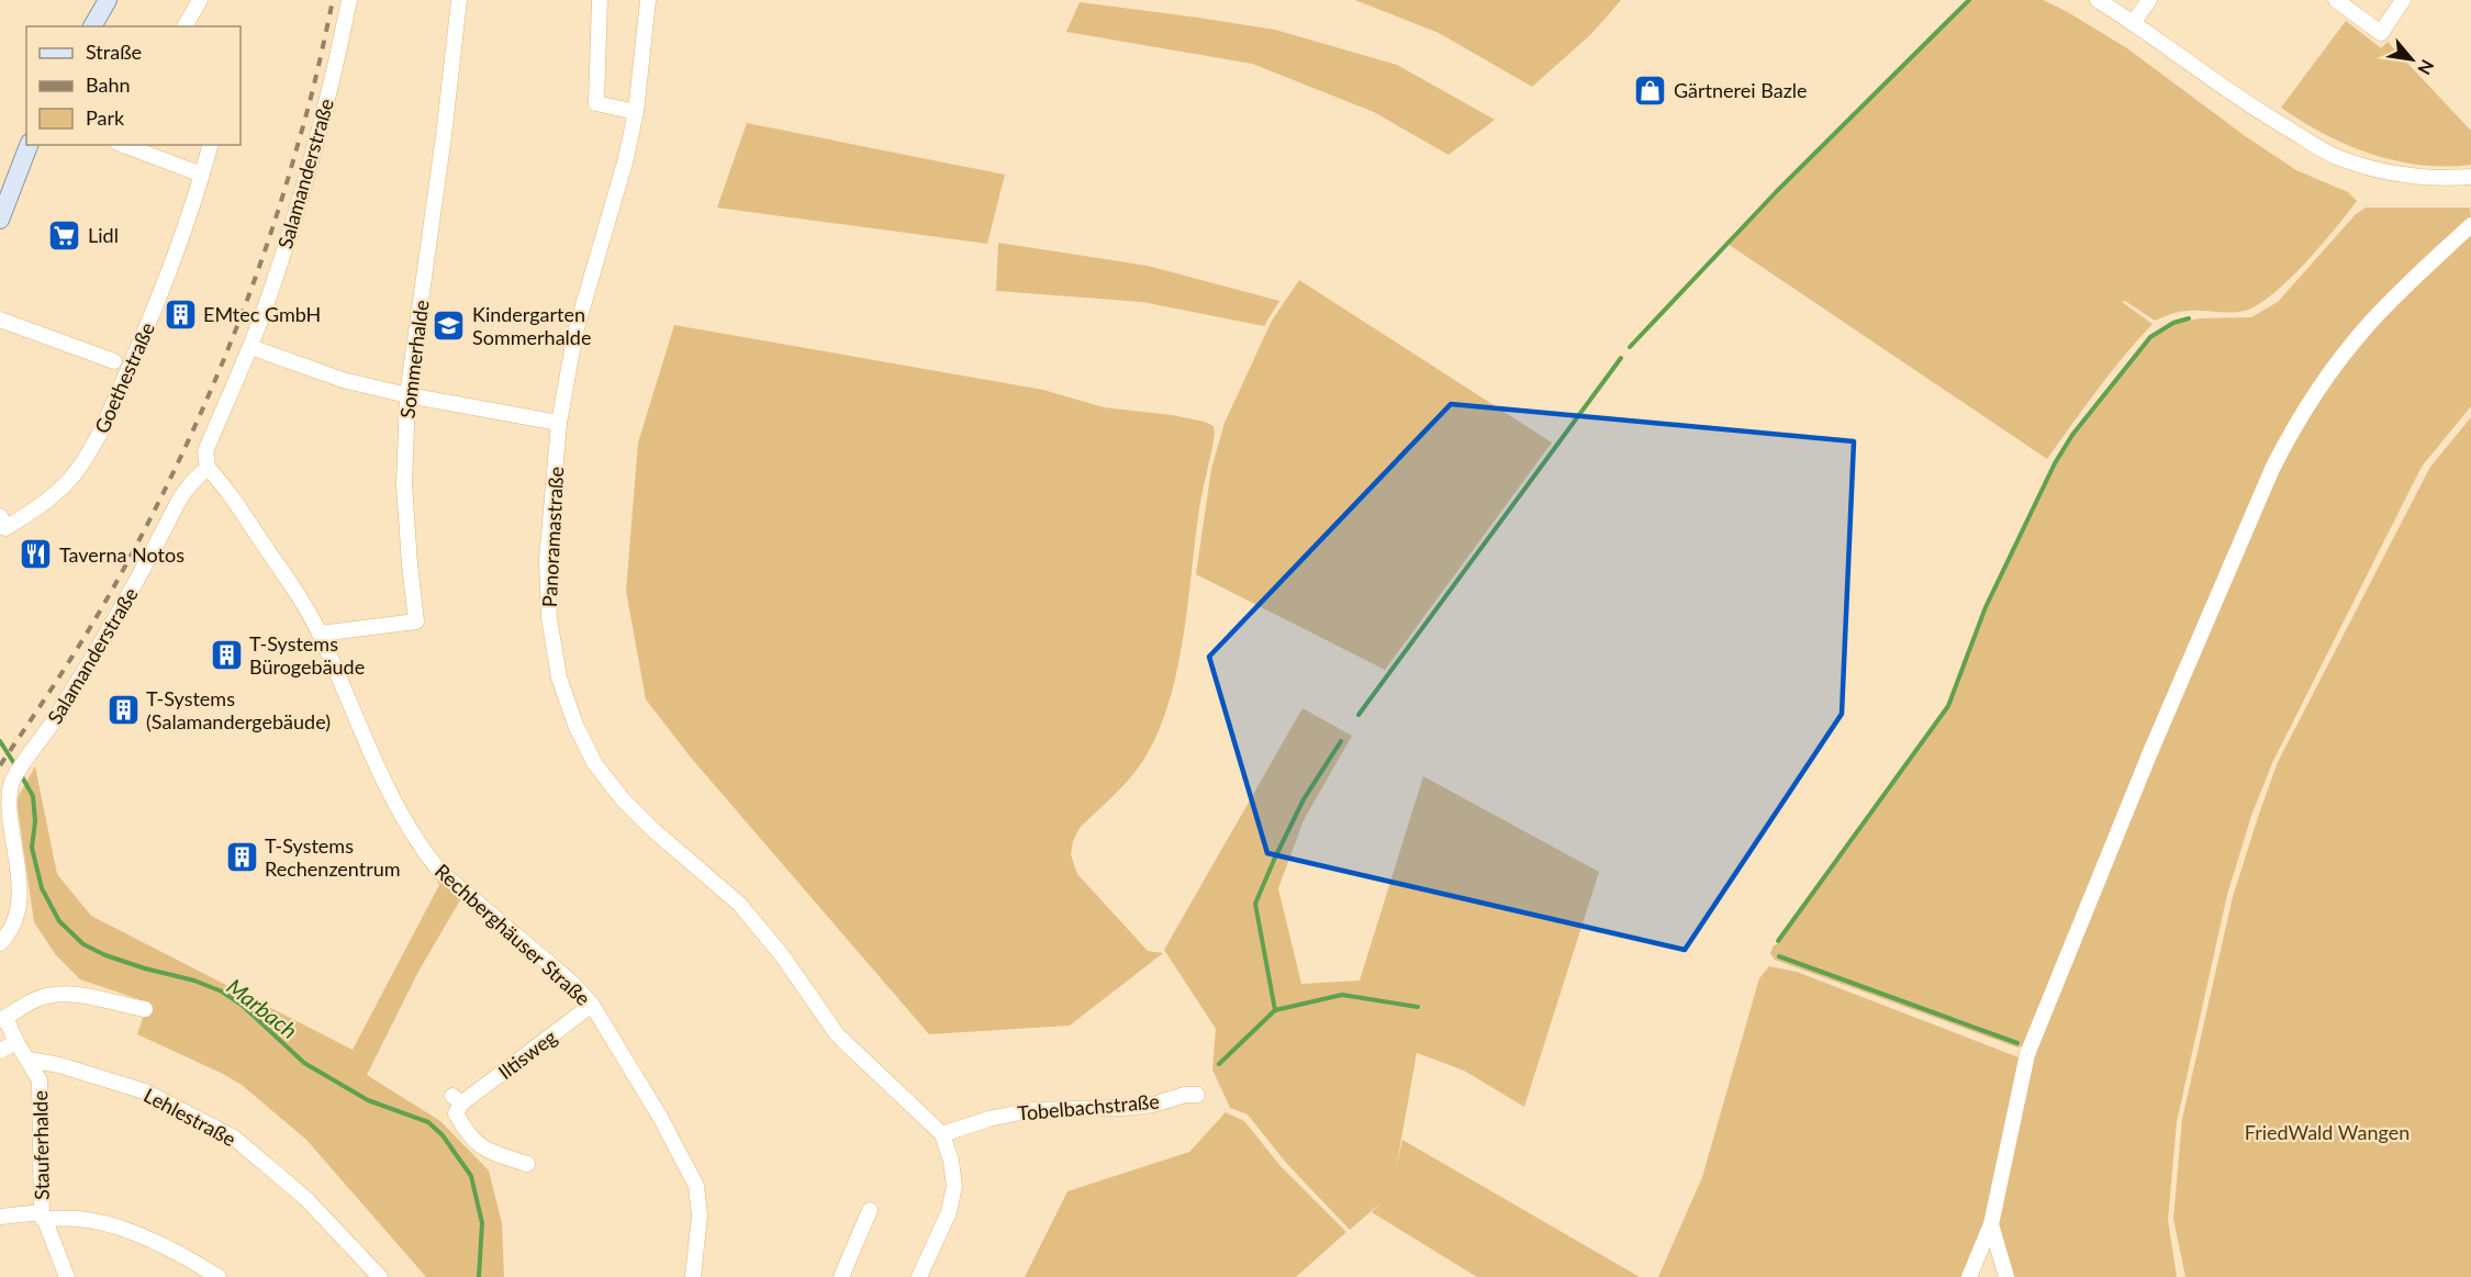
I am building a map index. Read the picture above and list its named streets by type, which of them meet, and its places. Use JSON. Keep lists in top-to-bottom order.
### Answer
{
  "streets": {
    "street": [
      "Salamanderstraße",
      "Sommerhalde",
      "Goethestraße",
      "Panoramastraße",
      "Rechberghäuser Straße",
      "Iltisweg",
      "Tobelbachstraße",
      "Lehlestraße",
      "Stauferhalde"
    ]
  },
  "crossings": [
    ["Salamanderstraße", "Rechberghäuser Straße"],
    ["Sommerhalde", "Rechberghäuser Straße"],
    ["Panoramastraße", "Tobelbachstraße"],
    ["Rechberghäuser Straße", "Iltisweg"],
    ["Lehlestraße", "Stauferhalde"]
  ],
  "water": ["Marbach"],
  "parks": ["FriedWald Wangen"],
  "places": {
    "shop": ["Gärtnerei Bazle"],
    "supermarket": ["Lidl"],
    "building": [
      "EMtec GmbH",
      "T-Systems Bürogebäude",
      "T-Systems (Salamandergebäude)",
      "T-Systems Rechenzentrum"
    ],
    "school or university": ["Kindergarten Sommerhalde"],
    "restaurant": ["Taverna Notos"]
  },
  "legend": ["Straße", "Bahn", "Park"],
  "north": "bottom right"
}
